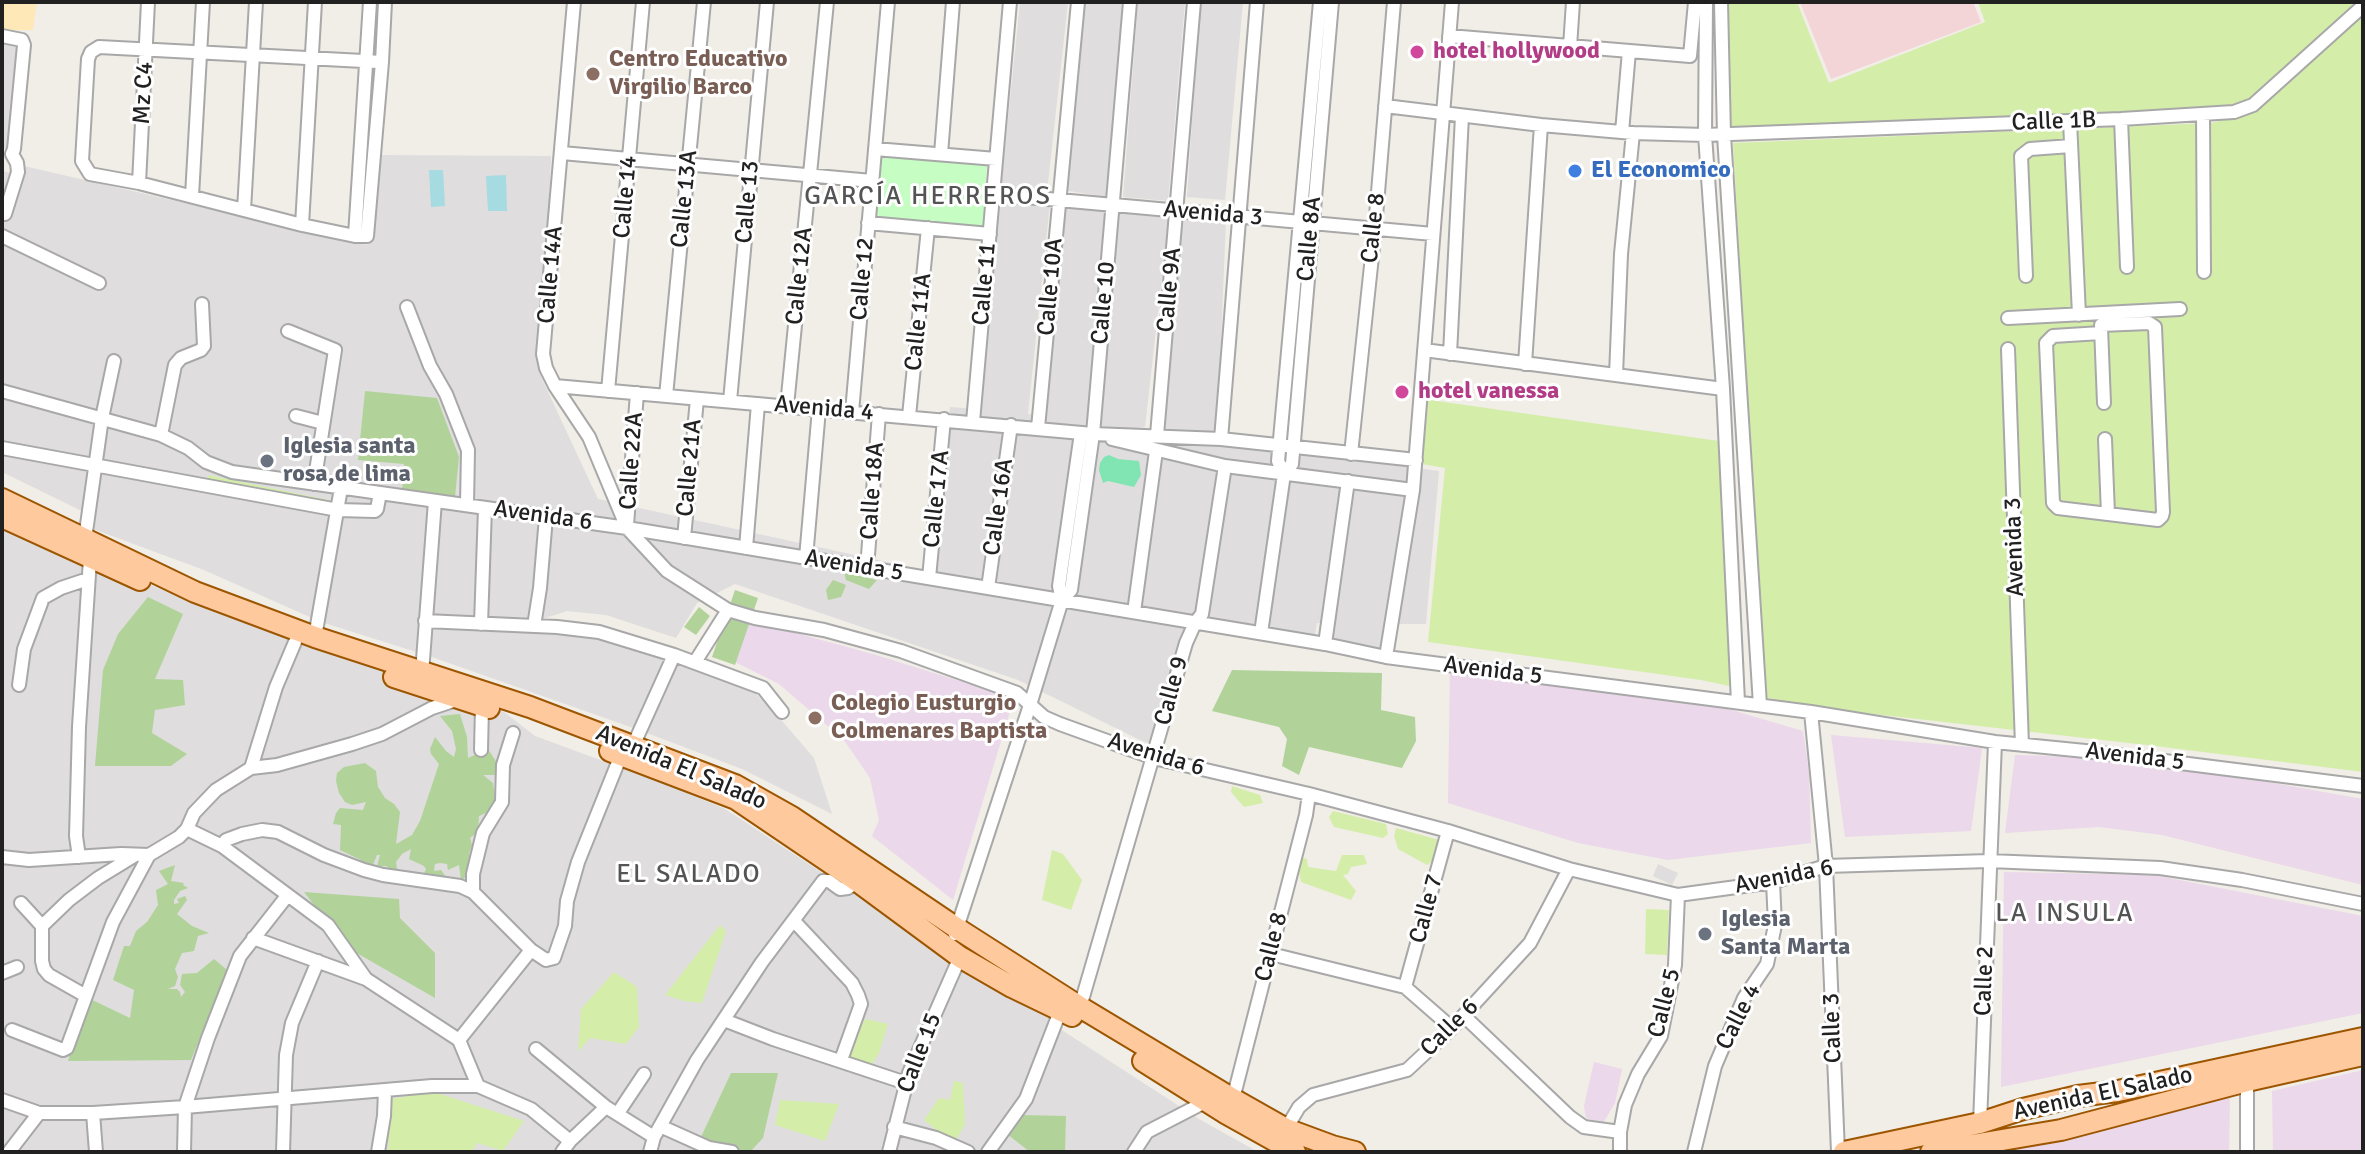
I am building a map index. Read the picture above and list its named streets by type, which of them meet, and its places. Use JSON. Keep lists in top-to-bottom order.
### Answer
{
  "streets": {
    "main road": ["Avenida El Salado"],
    "street": [
      "Mz C4",
      "Calle 1B",
      "Calle 14",
      "Calle 13A",
      "Calle 13",
      "Avenida 3",
      "Calle 8",
      "Calle 8A",
      "Calle 14A",
      "Calle 12A",
      "Calle 12",
      "Calle 11",
      "Calle 10A",
      "Calle 9A",
      "Calle 10",
      "Calle 11A",
      "Avenida 4",
      "Calle 22A",
      "Calle 21A",
      "Calle 18A",
      "Calle 17A",
      "Calle 16A",
      "Avenida 6",
      "Avenida 5",
      "Calle 9",
      "Calle 7",
      "Calle 2",
      "Calle 5",
      "Calle 4",
      "Calle 6",
      "Calle 3",
      "Calle 15"
    ]
  },
  "crossings": [
    ["Calle 1B", "Calle 8"],
    ["Calle 14", "Avenida 4"],
    ["Calle 13A", "Avenida 4"],
    ["Calle 13", "Avenida 4"],
    ["Avenida 3", "Calle 8"],
    ["Avenida 3", "Calle 8A"],
    ["Avenida 3", "Calle 11"],
    ["Avenida 3", "Calle 10A"],
    ["Avenida 3", "Calle 9A"],
    ["Avenida 3", "Calle 10"],
    ["Avenida 3", "Avenida 5"],
    ["Calle 8", "Avenida 4"],
    ["Calle 8", "Avenida 6"],
    ["Calle 8", "Avenida El Salado"],
    ["Calle 8A", "Avenida 4"],
    ["Calle 8A", "Avenida 5"],
    ["Calle 14A", "Avenida 4"],
    ["Calle 14A", "Calle 22A"],
    ["Calle 14A", "Avenida 6"],
    ["Calle 14A", "Avenida 5"],
    ["Calle 12A", "Avenida 4"],
    ["Calle 12", "Avenida 4"],
    ["Calle 11", "Avenida 4"],
    ["Calle 10A", "Avenida 4"],
    ["Calle 9A", "Avenida 4"],
    ["Calle 10", "Avenida 4"],
    ["Calle 10", "Avenida 6"],
    ["Calle 10", "Avenida 5"],
    ["Calle 10", "Avenida El Salado"],
    ["Calle 10", "Calle 15"],
    ["Calle 11A", "Avenida 4"],
    ["Avenida 4", "Calle 22A"],
    ["Avenida 4", "Calle 21A"],
    ["Avenida 4", "Calle 18A"],
    ["Avenida 4", "Calle 17A"],
    ["Avenida 4", "Calle 16A"],
    ["Avenida 4", "Calle 9"],
    ["Calle 22A", "Avenida 6"],
    ["Calle 22A", "Avenida 5"],
    ["Calle 21A", "Avenida 5"],
    ["Calle 18A", "Avenida 5"],
    ["Calle 17A", "Avenida 5"],
    ["Calle 16A", "Avenida 5"],
    ["Avenida 6", "Avenida 5"],
    ["Avenida 6", "Calle 9"],
    ["Avenida 6", "Calle 7"],
    ["Avenida 6", "Calle 2"],
    ["Avenida 6", "Calle 5"],
    ["Avenida 6", "Calle 4"],
    ["Avenida 6", "Calle 6"],
    ["Avenida 6", "Calle 3"],
    ["Avenida 5", "Calle 9"],
    ["Avenida 5", "Calle 2"],
    ["Avenida 5", "Calle 3"],
    ["Calle 9", "Avenida El Salado"],
    ["Avenida El Salado", "Calle 2"],
    ["Avenida El Salado", "Calle 6"],
    ["Avenida El Salado", "Calle 15"]
  ],
  "districts": ["GARCÍA HERREROS", "EL SALADO", "LA INSULA"],
  "places": [
    "hotel hollywood",
    "Centro Educativo Virgilio Barco",
    "El Economico",
    "hotel vanessa",
    "Iglesia santa rosa,de lima",
    "Colegio Eusturgio Colmenares Baptista",
    "Iglesia Santa Marta"
  ]
}
